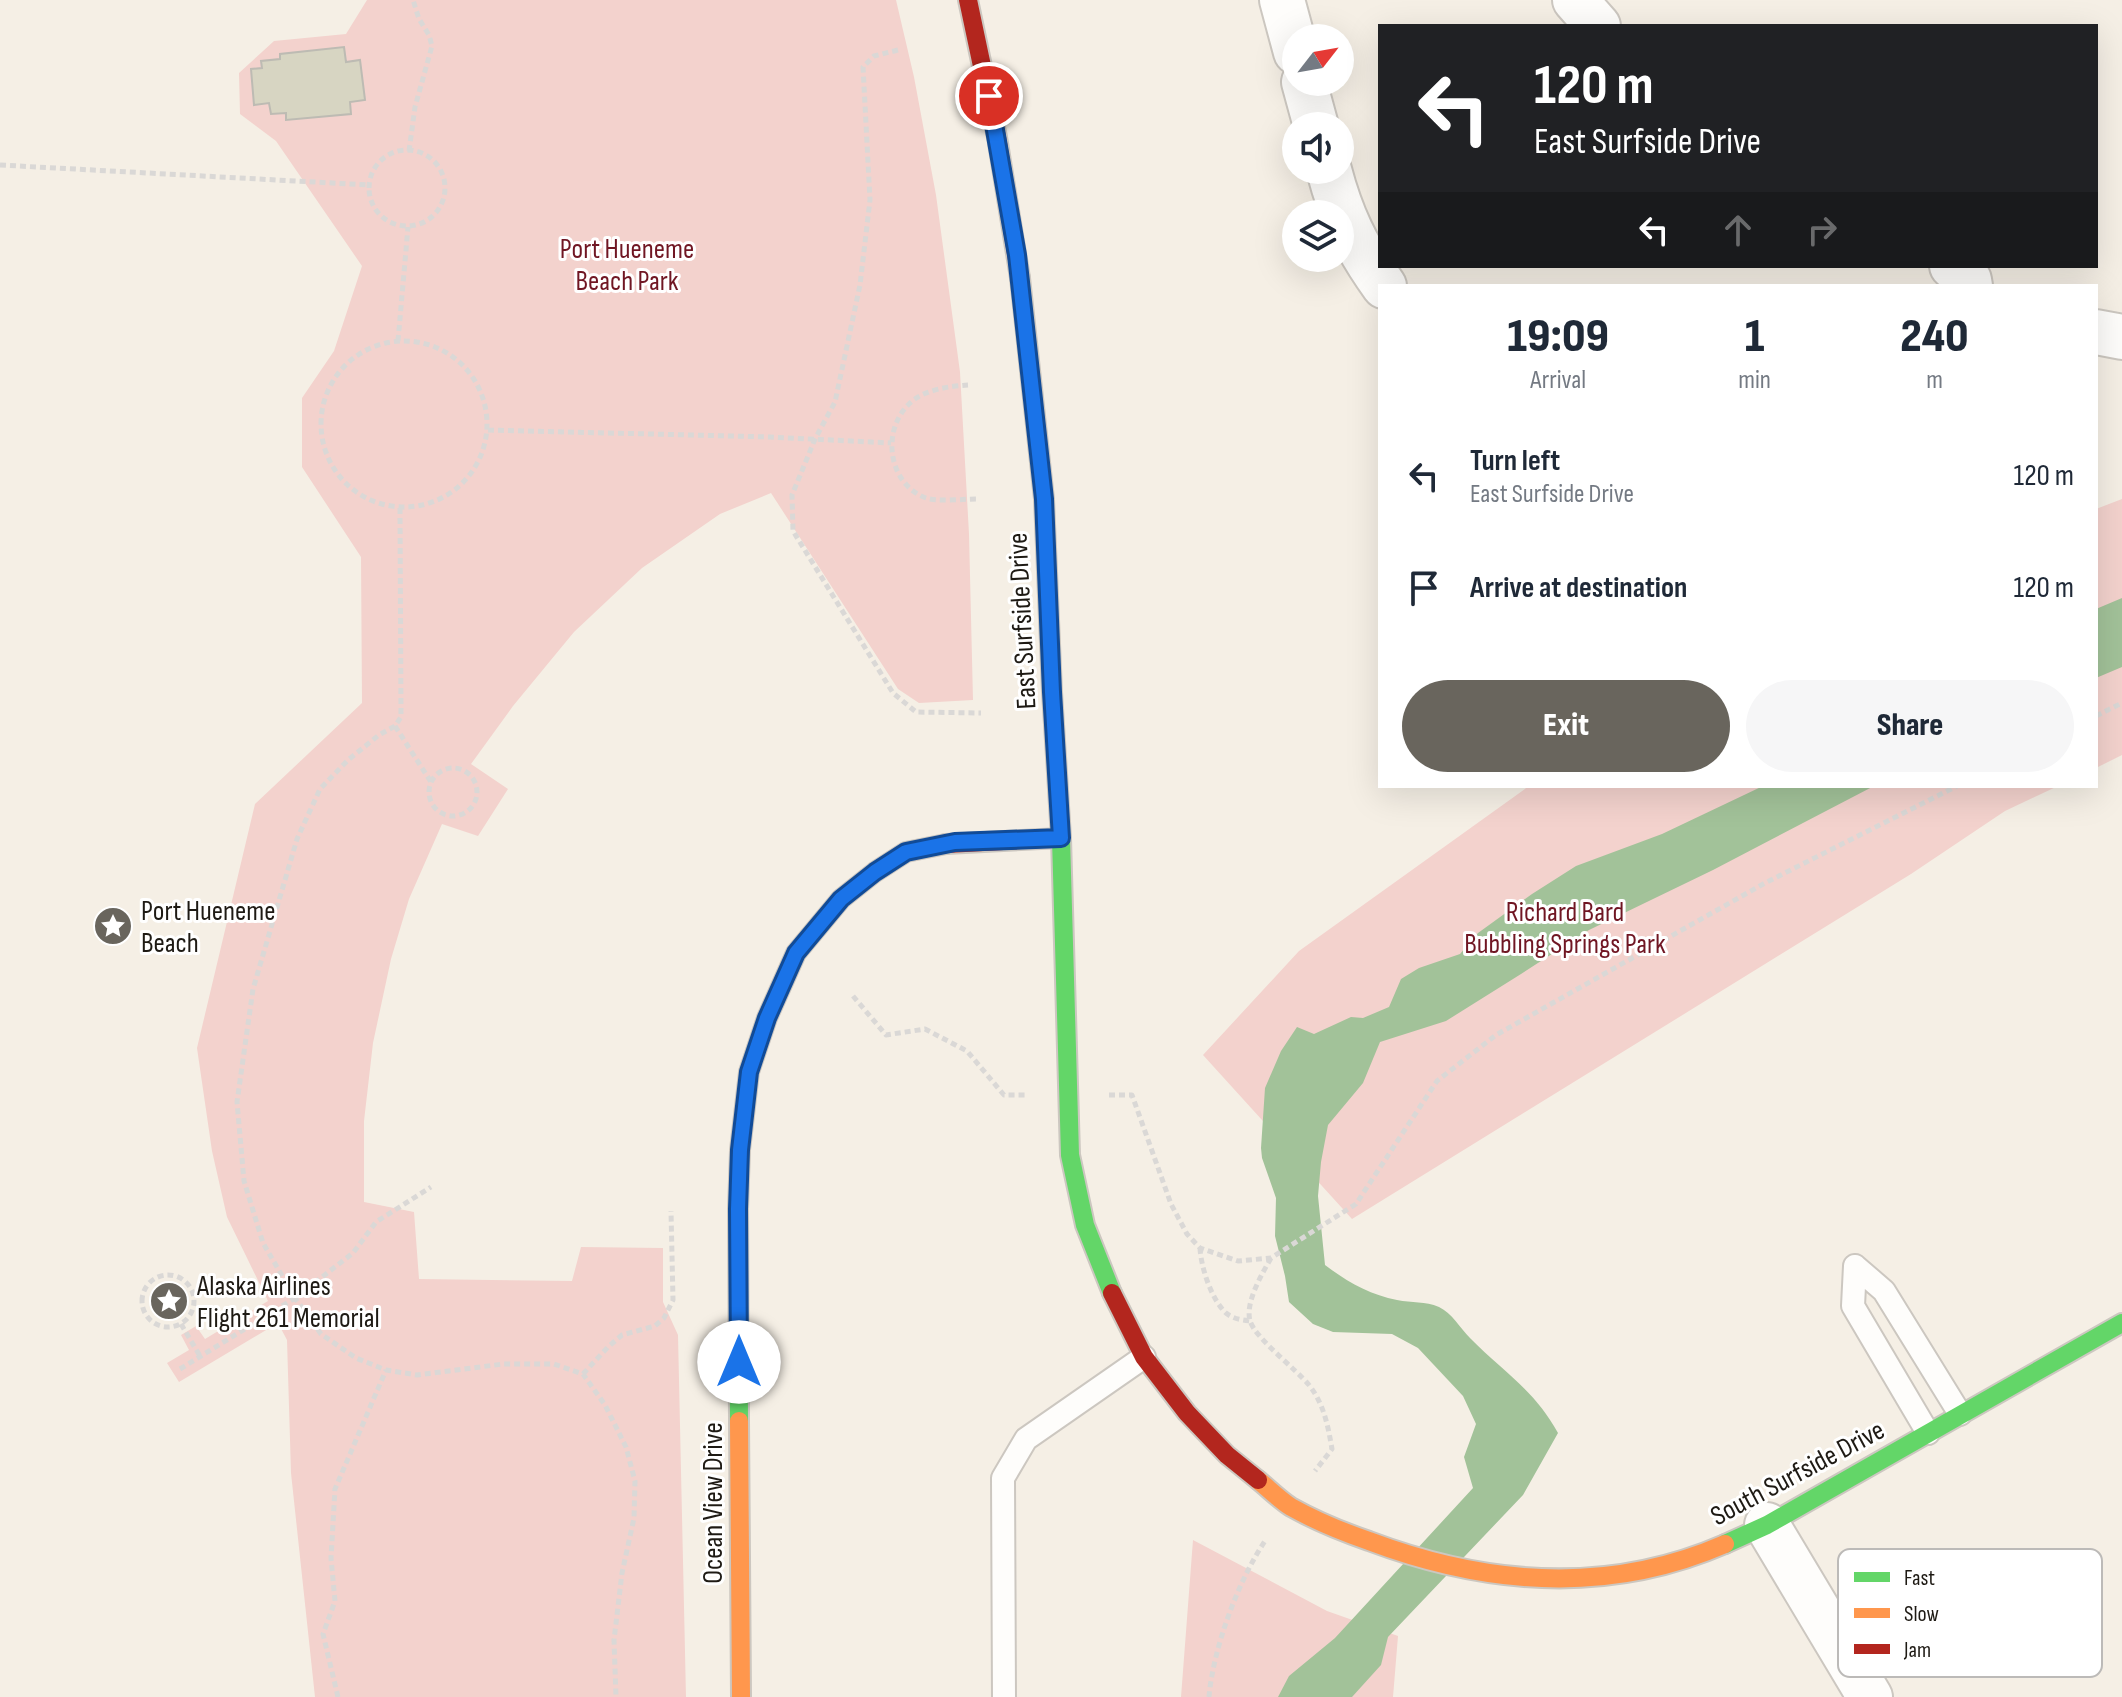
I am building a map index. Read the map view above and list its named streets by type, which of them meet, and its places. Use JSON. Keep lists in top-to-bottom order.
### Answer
{
  "streets": {
    "street": ["East Surfside Drive", "South Surfside Drive", "Ocean View Drive"]
  },
  "crossings": [
    ["East Surfside Drive", "South Surfside Drive"],
    ["East Surfside Drive", "Ocean View Drive"]
  ],
  "parks": ["Port Hueneme Beach Park", "Richard Bard Bubbling Springs Park"],
  "places": {
    "place": ["Port Hueneme Beach", "Alaska Airlines Flight 261 Memorial"]
  },
  "legend": ["Fast", "Slow", "Jam"],
  "north": "top right",
  "page": {
    "turn": ["120 m", "East Surfside Drive"],
    "eta": [
      "19:09",
      "Arrival",
      "1",
      "min",
      "240",
      "m"
    ],
    "list": [
      {
        "name": "Turn left",
        "note": "East Surfside Drive",
        "value": "120 m"
      },
      {
        "name": "Arrive at destination",
        "value": "120 m"
      }
    ],
    "buttons": ["Exit", "Share"]
  }
}
